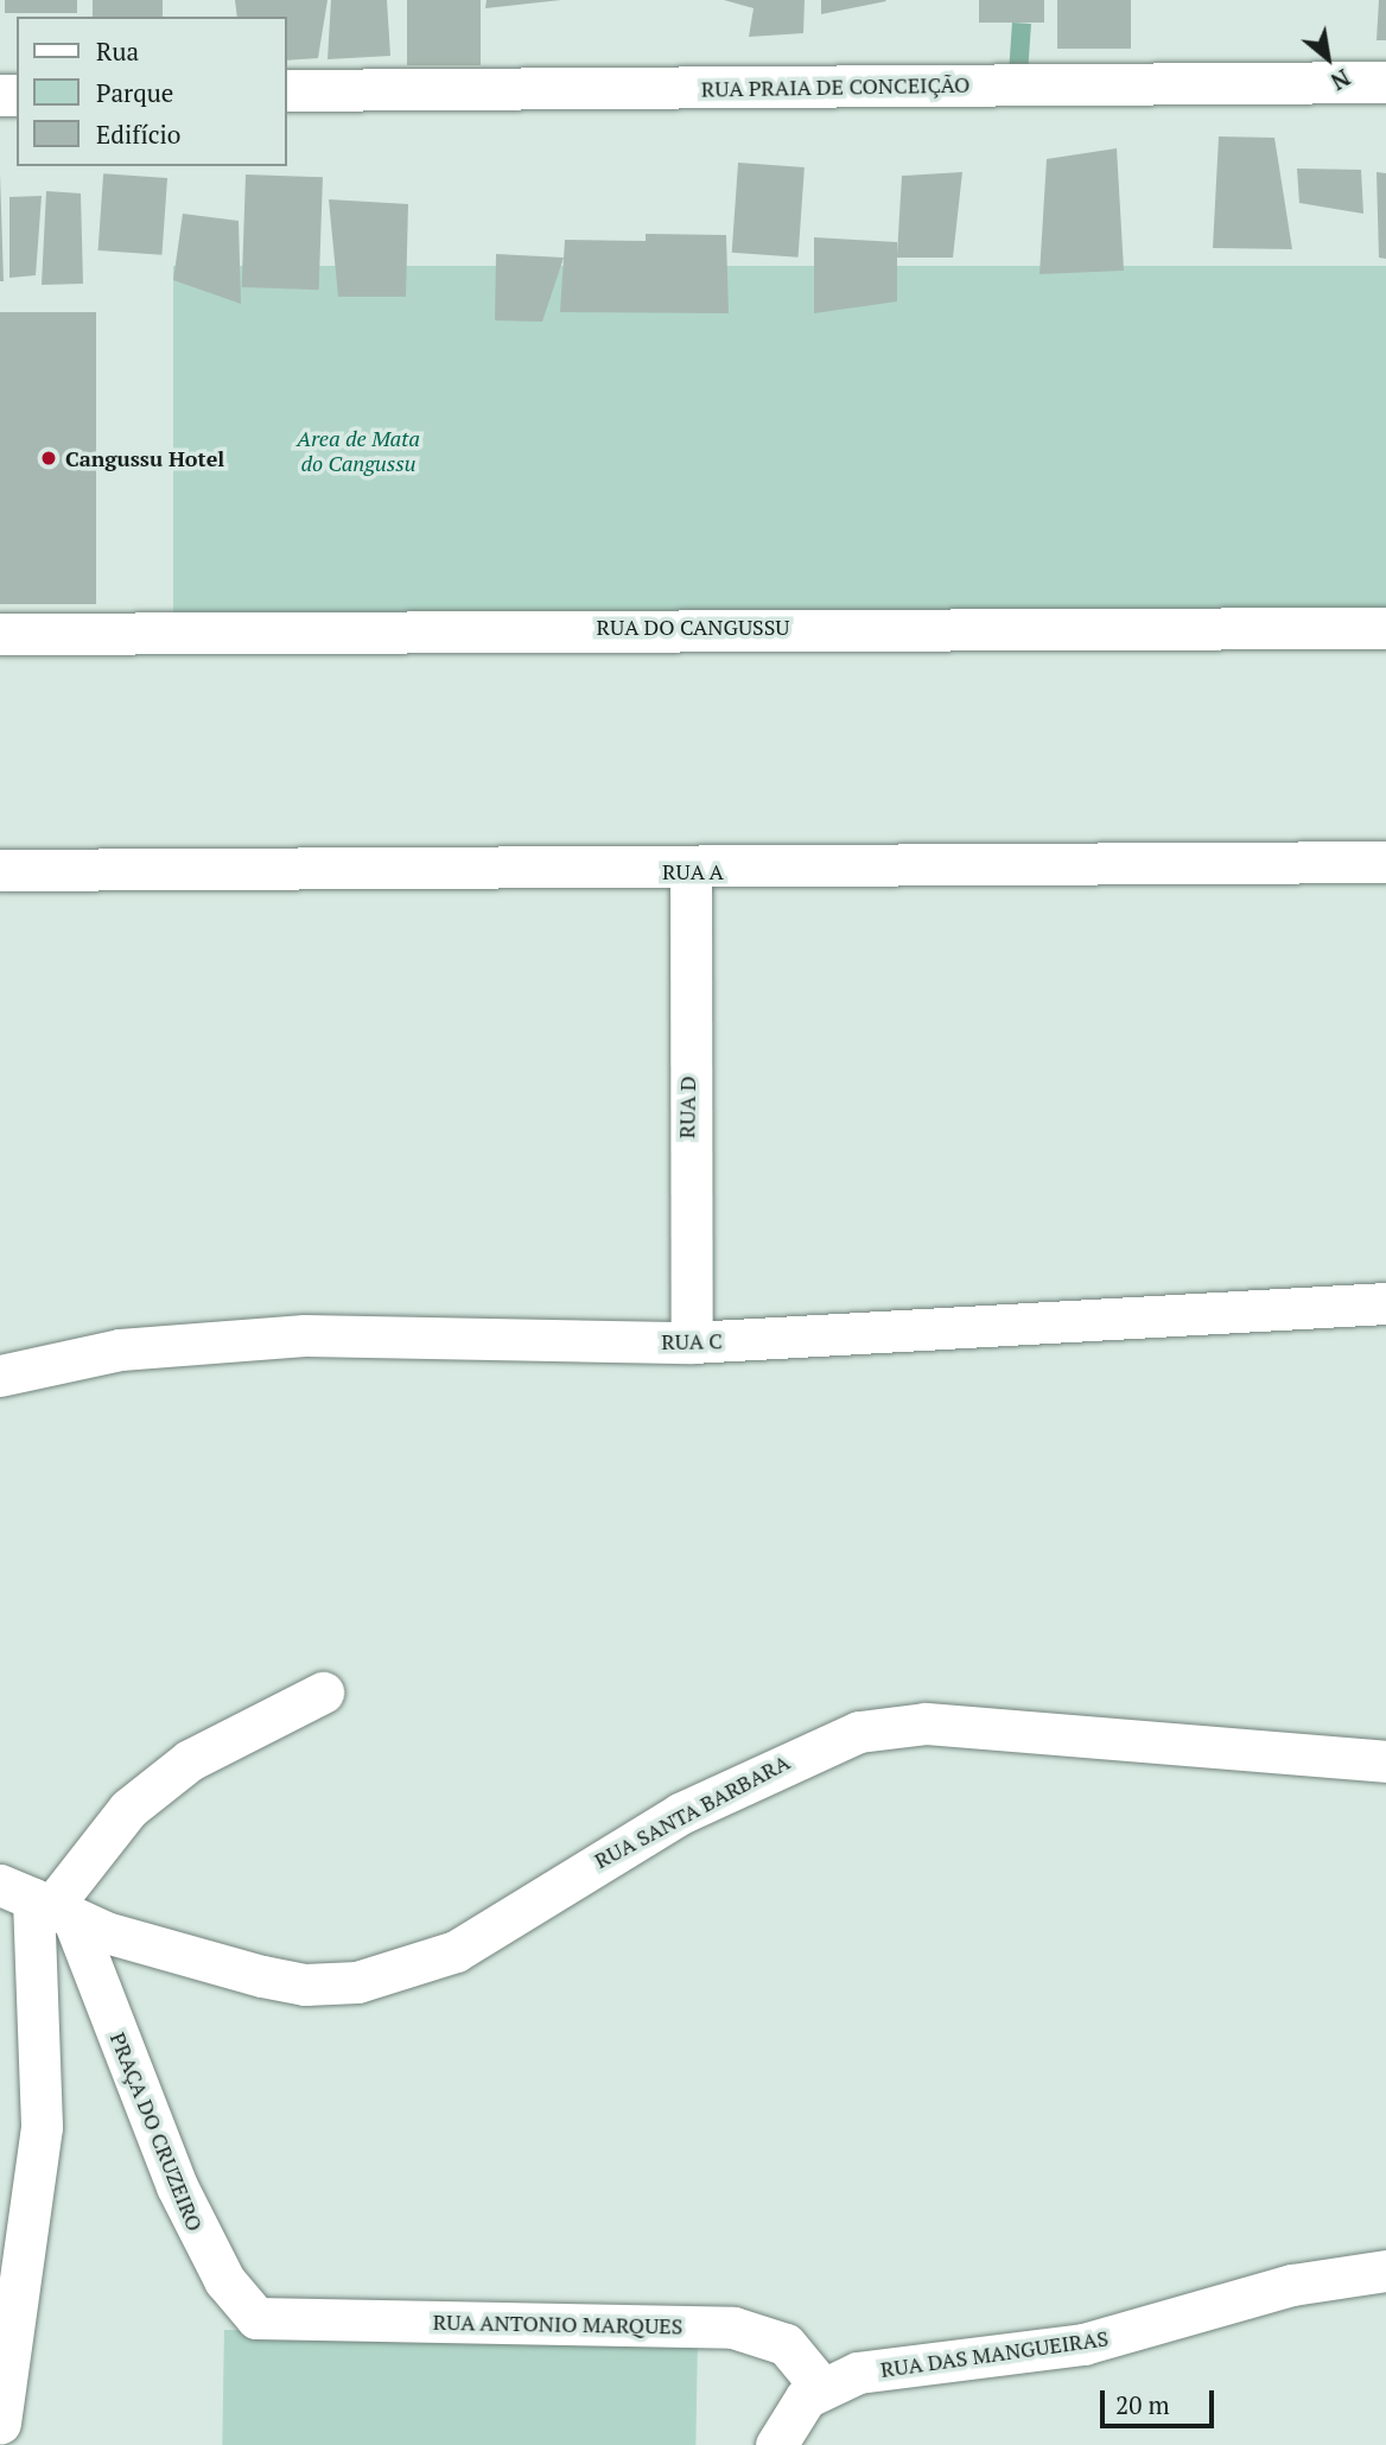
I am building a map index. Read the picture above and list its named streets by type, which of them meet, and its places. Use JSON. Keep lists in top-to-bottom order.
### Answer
{
  "streets": {
    "street": [
      "RUA PRAIA DE CONCEIÇÃO",
      "RUA DO CANGUSSU",
      "RUA A",
      "RUA D",
      "RUA C",
      "RUA SANTA BARBARA",
      "PRAÇA DO CRUZEIRO",
      "RUA ANTONIO MARQUES",
      "RUA DAS MANGUEIRAS"
    ]
  },
  "crossings": [
    ["RUA A", "RUA D"],
    ["RUA D", "RUA C"],
    ["RUA SANTA BARBARA", "PRAÇA DO CRUZEIRO"],
    ["PRAÇA DO CRUZEIRO", "RUA ANTONIO MARQUES"],
    ["RUA ANTONIO MARQUES", "RUA DAS MANGUEIRAS"]
  ],
  "parks": ["Area de Mata do Cangussu"],
  "places": ["Cangussu Hotel"],
  "legend": ["Rua", "Parque", "Edifício"],
  "scale_bar": "20 m",
  "north": "bottom right"
}
